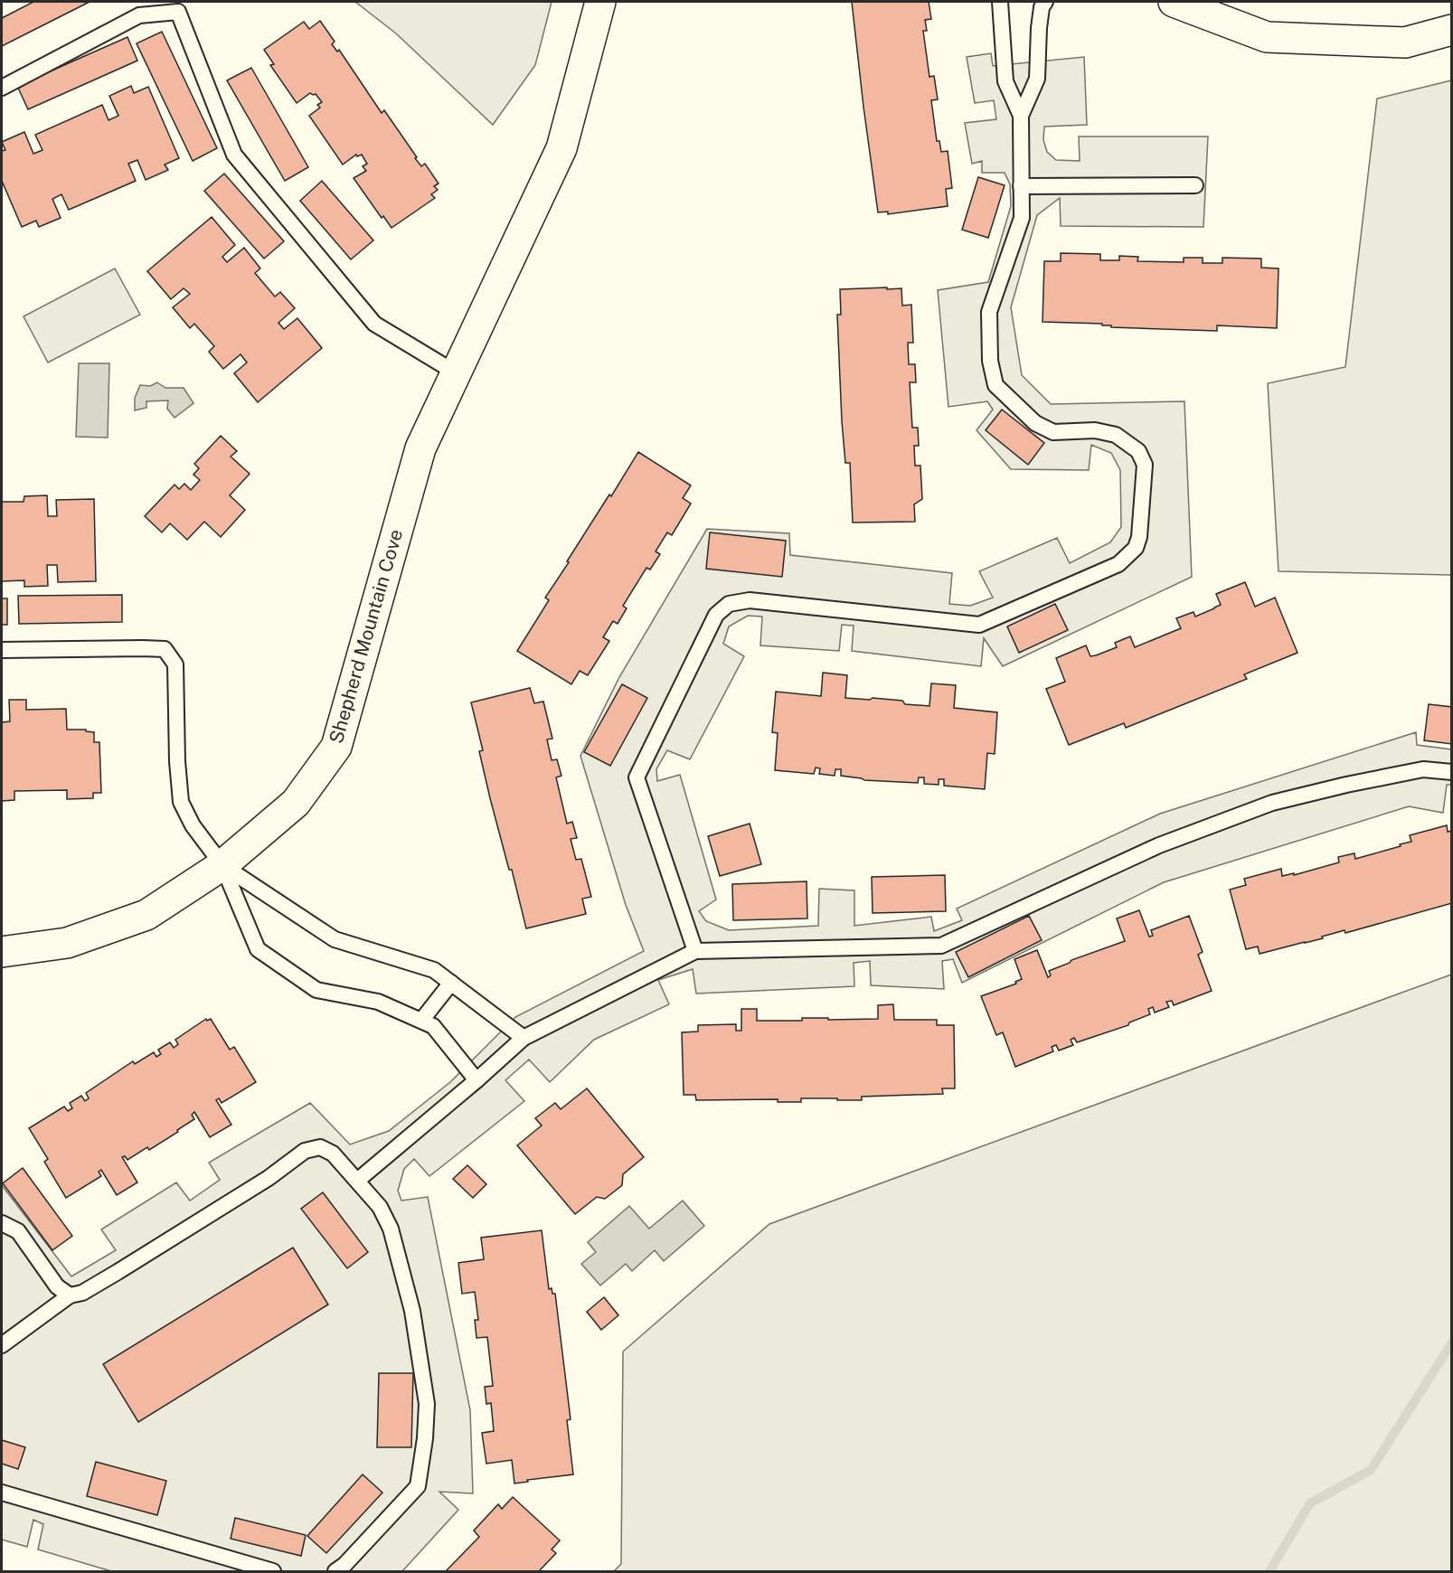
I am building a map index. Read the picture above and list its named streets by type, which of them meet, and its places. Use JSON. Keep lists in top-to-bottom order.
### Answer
{
  "streets": {
    "street": ["Shepherd Mountain Cove"]
  }
}
